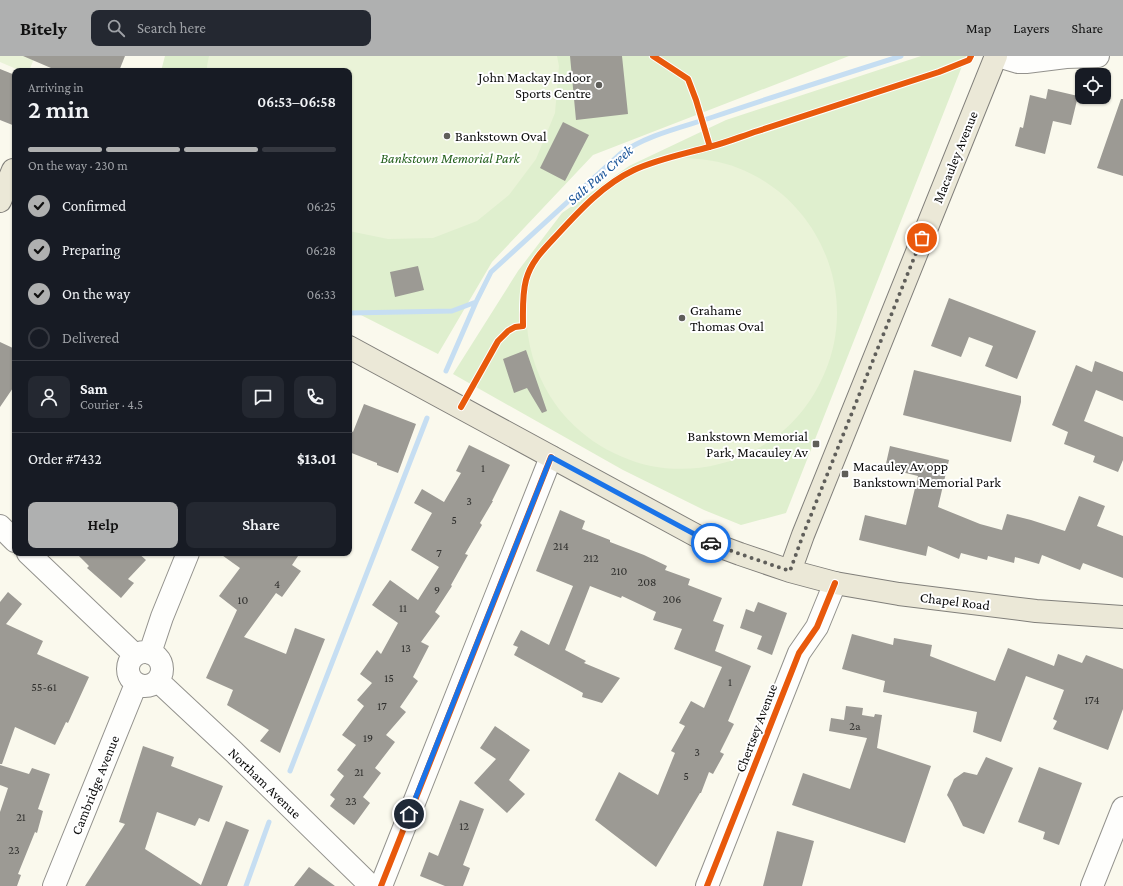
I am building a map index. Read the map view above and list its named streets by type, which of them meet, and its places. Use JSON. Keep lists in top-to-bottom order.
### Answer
{
  "streets": {
    "main road": ["Macauley Avenue", "Chapel Road"],
    "street": ["Chertsey Avenue", "Northam Avenue", "Cambridge Avenue"]
  },
  "crossings": [
    ["Macauley Avenue", "Chapel Road"],
    ["Chapel Road", "Chertsey Avenue"],
    ["Northam Avenue", "Cambridge Avenue"]
  ],
  "water": ["Salt Pan Creek"],
  "parks": ["Bankstown Memorial Park"],
  "places": {
    "other": ["John Mackay Indoor Sports Centre", "Bankstown Oval", "Grahame Thomas Oval"],
    "transit": ["Bankstown Memorial Park, Macauley Av", "Macauley Av opp Bankstown Memorial Park"]
  },
  "house_numbers": [
    "1",
    "3",
    "5",
    "214",
    "7",
    "212",
    "210",
    "208",
    "4",
    "9",
    "206",
    "10",
    "11",
    "13",
    "15",
    "1",
    "55-61",
    "174",
    "17",
    "2a",
    "19",
    "3",
    "21",
    "5",
    "23",
    "21",
    "12",
    "23"
  ],
  "page": {
    "header": "Bitely",
    "search": "Search here",
    "nav": ["Map", "Layers", "Share"],
    "heading": ["2 min", "Arriving in", "06:53–06:58"],
    "panel": [
      "Sam",
      "Courier · 4.5",
      "Order #7432",
      "$13.01"
    ],
    "bar": "On the way · 230 m",
    "list": [
      ["Confirmed", "06:25"],
      ["Preparing", "06:28"],
      ["On the way", "06:33"],
      "Delivered"
    ],
    "buttons": ["Help", "Share"]
  }
}
